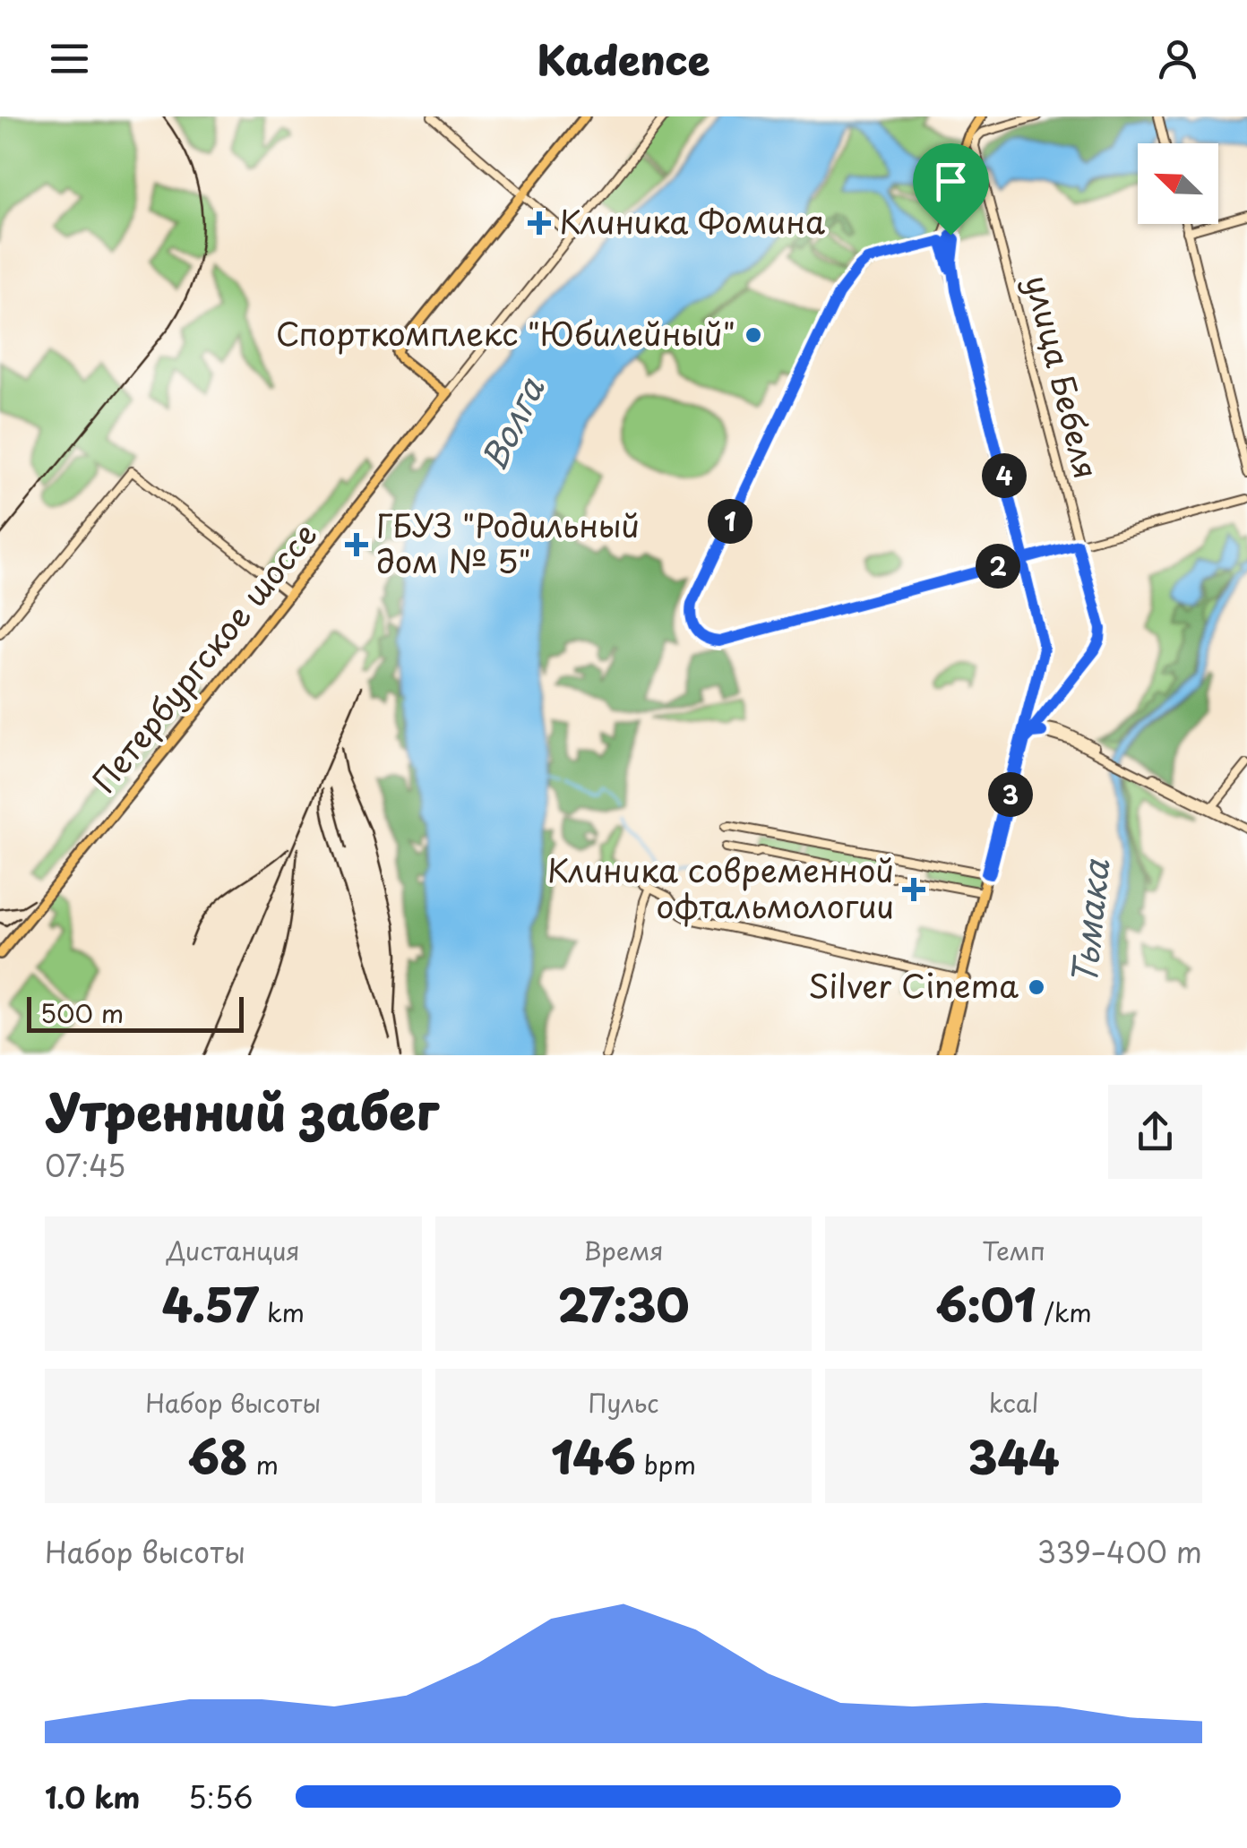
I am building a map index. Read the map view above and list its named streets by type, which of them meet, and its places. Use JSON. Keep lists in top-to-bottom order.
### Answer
{
  "streets": {
    "main road": ["Петербургское шоссе"],
    "street": ["улица Бебеля"]
  },
  "water": ["Волга", "Тьмака"],
  "places": {
    "health": ["Клиника Фомина", "ГБУЗ \"Родильный дом № 5\"", "Клиника современной офтальмологии"],
    "other": ["Спорткомплекс \"Юбилейный\"", "Silver Cinema"]
  },
  "scale_bar": "500 m",
  "north": "top left",
  "page": {
    "header": "Kadence",
    "pins": [
      "4",
      "1",
      "2",
      "3"
    ],
    "scale": "500 m",
    "heading": ["Утренний забег", "07:45"],
    "stats": [
      ["Дистанция", "4.57 km"],
      ["Время", "27:30"],
      ["Темп", "6:01 /km"],
      ["Набор высоты", "68 m"],
      ["Пульс", "146 bpm"],
      ["kcal", "344"]
    ],
    "chart": ["Набор высоты", "339–400 m"],
    "list": [
      {
        "name": "1.0 km",
        "note": "5:56"
      }
    ]
  }
}
